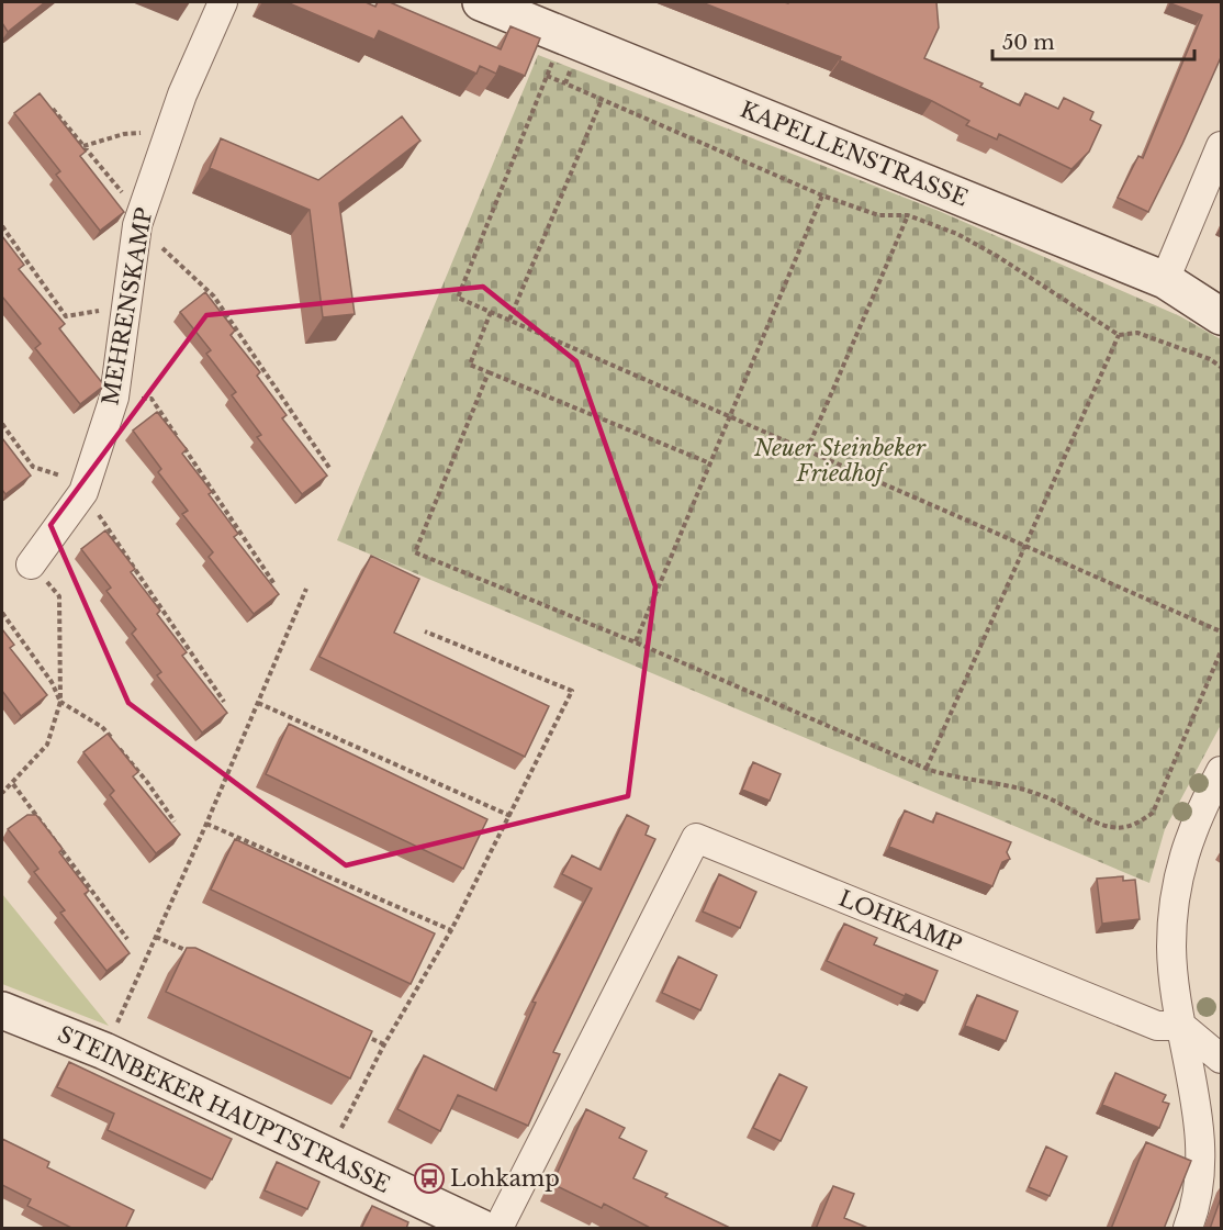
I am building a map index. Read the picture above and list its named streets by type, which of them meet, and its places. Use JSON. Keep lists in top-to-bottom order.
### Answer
{
  "streets": {
    "street": [
      "KAPELLENSTRASSE",
      "MEHRENSKAMP",
      "LOHKAMP",
      "STEINBEKER HAUPTSTRASSE"
    ]
  },
  "parks": ["Neuer Steinbeker Friedhof"],
  "places": {
    "bus stop": ["Lohkamp"]
  },
  "scale_bar": "50 m"
}
